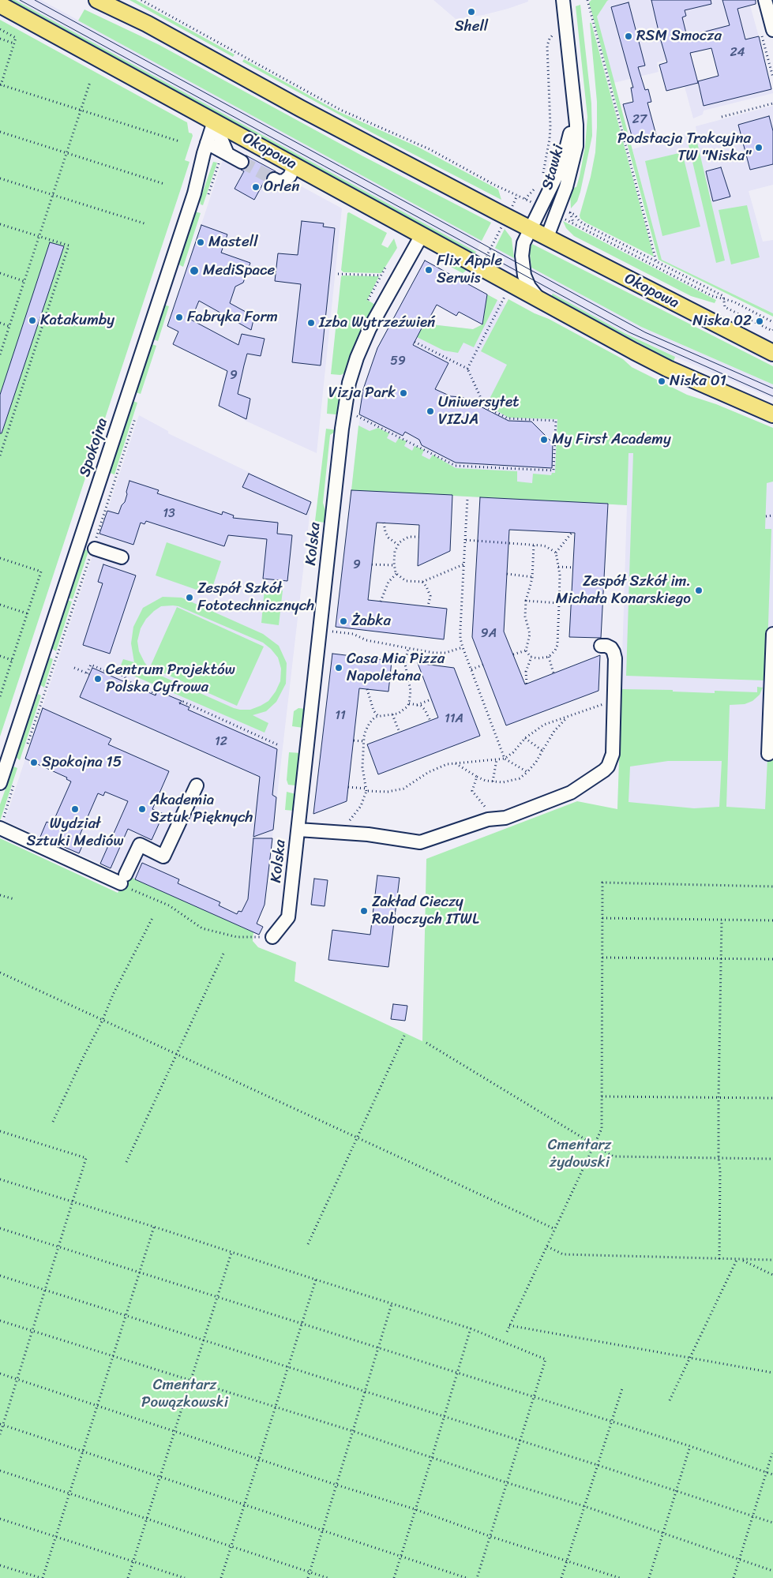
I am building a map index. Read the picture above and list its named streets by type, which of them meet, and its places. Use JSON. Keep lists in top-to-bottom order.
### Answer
{
  "streets": {
    "main road": ["Okopowa"],
    "street": ["Stawki", "Spokojna", "Kolska"]
  },
  "crossings": [
    ["Okopowa", "Stawki"],
    ["Okopowa", "Spokojna"],
    ["Okopowa", "Kolska"]
  ],
  "parks": ["Cmentarz żydowski", "Cmentarz Powązkowski"],
  "places": [
    "Shell",
    "RSM Smocza",
    "Podstacja Trakcyjna TW \"Niska\"",
    "Orlen",
    "Mastell",
    "Flix Apple Serwis",
    "MediSpace",
    "Fabryka Form",
    "Katakumby",
    "Niska 02",
    "Izba Wytrzeźwień",
    "Niska 01",
    "Vizja Park",
    "Uniwersytet VIZJA",
    "My First Academy",
    "Zespół Szkół im. Michała Konarskiego",
    "Zespół Szkół Fototechnicznych",
    "Żabka",
    "Casa Mia Pizza Napoletana",
    "Centrum Projektów Polska Cyfrowa",
    "Spokojna 15",
    "Wydział Sztuki Mediów",
    "Akademia Sztuk Pięknych",
    "Zakład Cieczy Roboczych ITWL"
  ],
  "house_numbers": [
    "24",
    "27",
    "59",
    "9",
    "13",
    "9",
    "9A",
    "11",
    "11A",
    "12"
  ]
}
